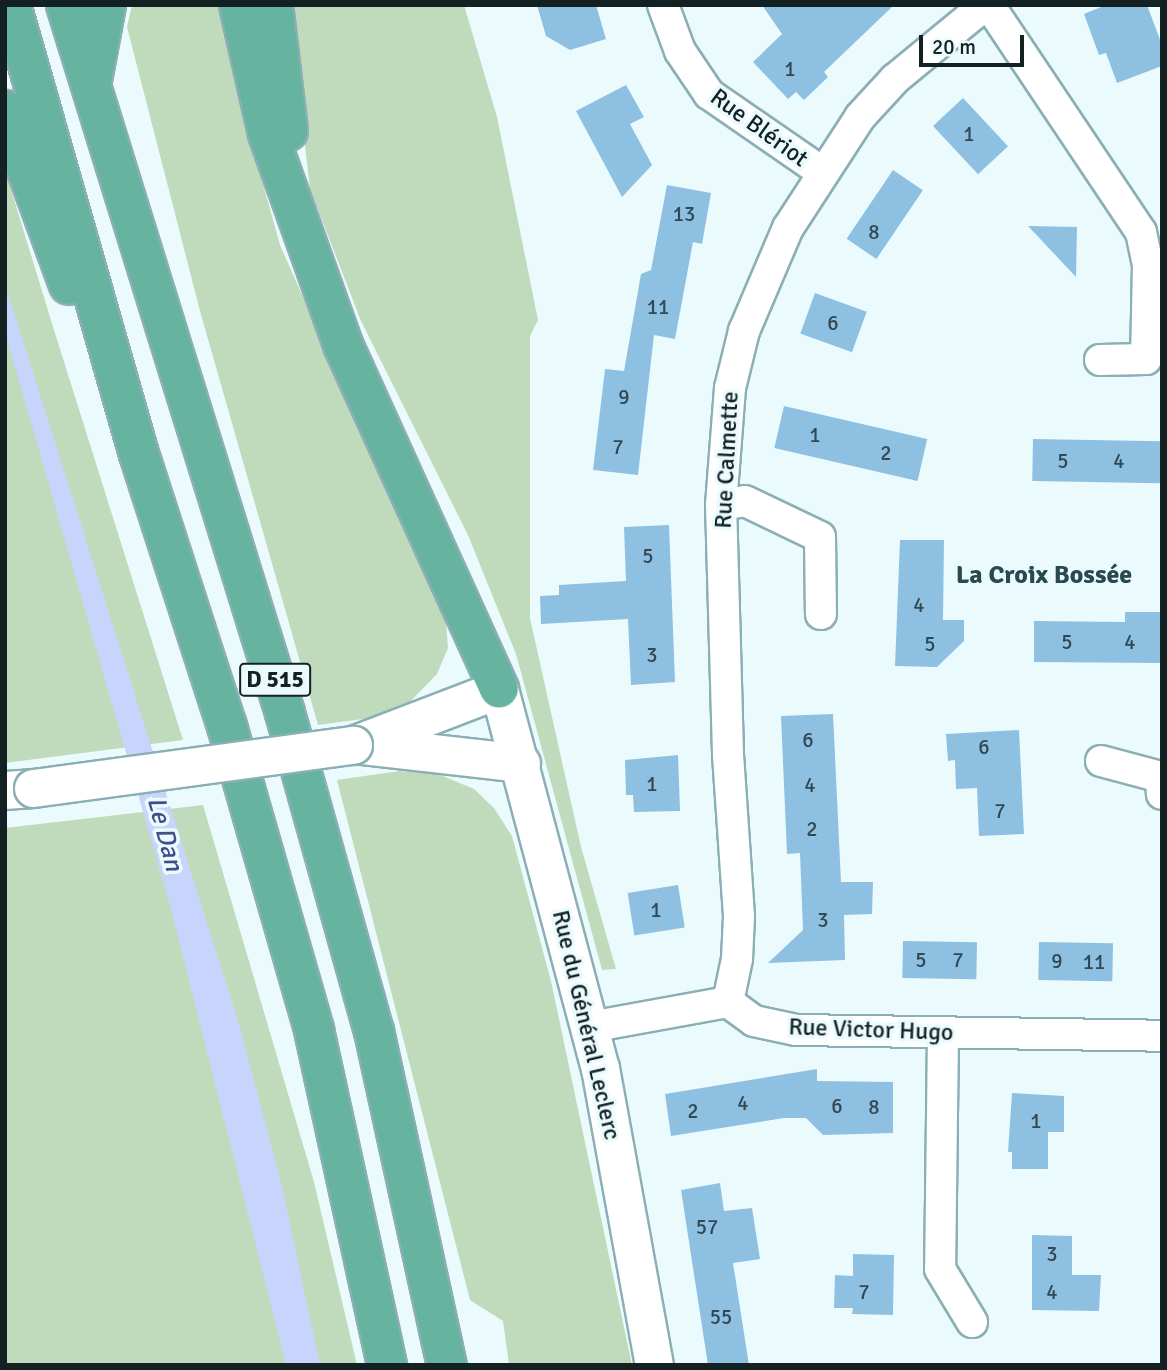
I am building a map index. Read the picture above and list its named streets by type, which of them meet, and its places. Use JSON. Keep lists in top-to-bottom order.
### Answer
{
  "streets": {
    "highway": ["D 515"],
    "street": [
      "Rue Blériot",
      "Rue Calmette",
      "Rue du Général Leclerc",
      "Rue Victor Hugo"
    ]
  },
  "crossings": [
    ["Rue Blériot", "Rue Calmette"],
    ["Rue Calmette", "Rue Victor Hugo"]
  ],
  "districts": ["La Croix Bossée"],
  "water": ["Le Dan"],
  "house_numbers": [
    "1",
    "1",
    "13",
    "8",
    "11",
    "6",
    "9",
    "1",
    "7",
    "2",
    "5",
    "4",
    "5",
    "4",
    "5",
    "4",
    "5",
    "3",
    "6",
    "6",
    "1",
    "4",
    "7",
    "2",
    "1",
    "3",
    "5",
    "7",
    "9",
    "11",
    "4",
    "6",
    "8",
    "2",
    "1",
    "57",
    "3",
    "7",
    "4",
    "55"
  ],
  "scale_bar": "20 m"
}
